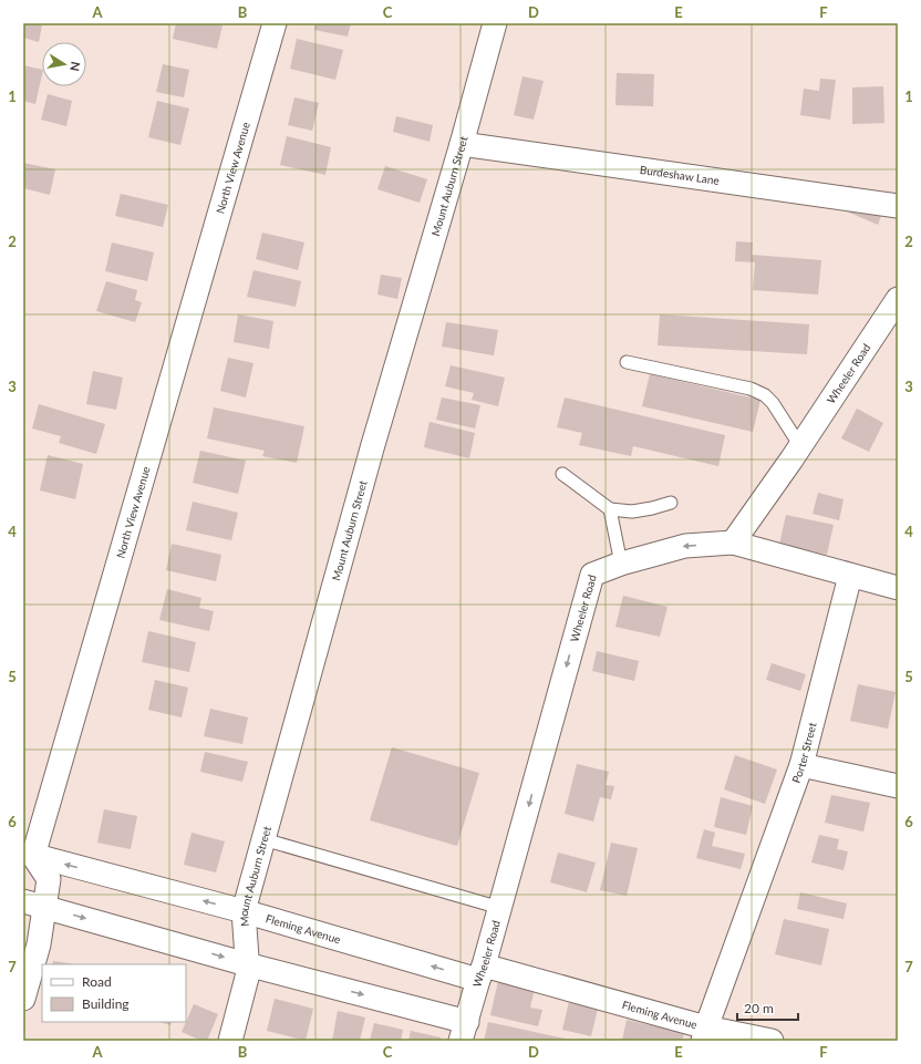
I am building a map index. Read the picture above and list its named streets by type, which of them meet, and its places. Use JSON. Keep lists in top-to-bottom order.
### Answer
{
  "streets": {
    "street": [
      "North View Avenue",
      "Burdeshaw Lane",
      "Mount Auburn Street",
      "Wheeler Road",
      "Porter Street",
      "Fleming Avenue"
    ]
  },
  "crossings": [
    ["North View Avenue", "Fleming Avenue"],
    ["Burdeshaw Lane", "Mount Auburn Street"],
    ["Mount Auburn Street", "Fleming Avenue"],
    ["Wheeler Road", "Fleming Avenue"],
    ["Porter Street", "Fleming Avenue"]
  ],
  "one_way": ["Wheeler Road"],
  "legend": ["Road", "Building"],
  "scale_bar": "20 m",
  "north": "right",
  "grid": {
    "columns": [
      "A",
      "B",
      "C",
      "D",
      "E",
      "F"
    ],
    "rows": [
      "1",
      "2",
      "3",
      "4",
      "5",
      "6",
      "7"
    ]
  }
}
